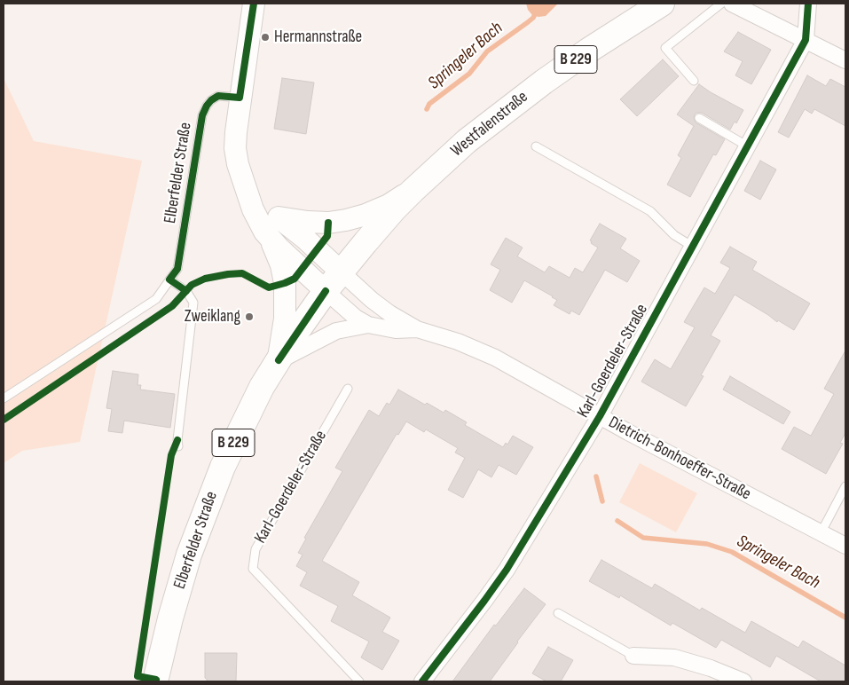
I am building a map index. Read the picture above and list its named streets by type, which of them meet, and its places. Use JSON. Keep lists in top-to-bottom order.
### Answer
{
  "streets": {
    "main road": ["B 229", "Westfalenstraße", "Elberfelder Straße"],
    "street": ["Karl-Goerdeler-Straße", "Dietrich-Bonhoeffer-Straße"]
  },
  "crossings": [
    ["Westfalenstraße", "Elberfelder Straße"],
    ["Westfalenstraße", "Dietrich-Bonhoeffer-Straße"],
    ["Elberfelder Straße", "Dietrich-Bonhoeffer-Straße"],
    ["Karl-Goerdeler-Straße", "Dietrich-Bonhoeffer-Straße"]
  ],
  "water": ["Springeler Bach"],
  "places": ["Hermannstraße", "Zweiklang"]
}
